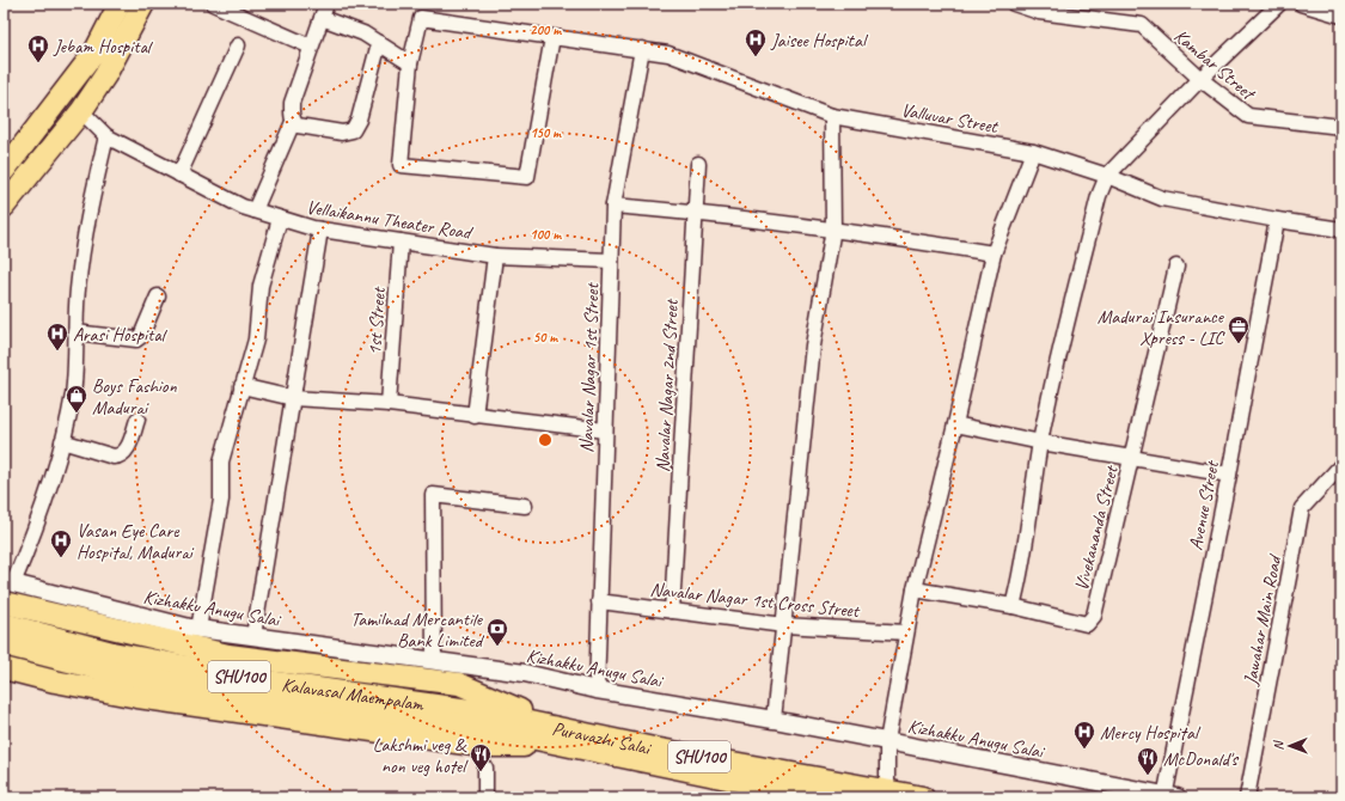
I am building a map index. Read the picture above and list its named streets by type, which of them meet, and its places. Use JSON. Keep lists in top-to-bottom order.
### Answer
{
  "streets": {
    "main road": ["SHU100", "Kalavasal Maempalam", "Puravazhi Salai"],
    "street": [
      "Kambar Street",
      "Valluvar Street",
      "Vellaikannu Theater Road",
      "1st Street",
      "Navalar Nagar 1st Street",
      "Navalar Nagar 2nd Street",
      "Avenue Street",
      "Vivekananda Street",
      "Navalar Nagar 1st Cross Street",
      "Kizhakku Anugu Salai",
      "Jawahar Main Road"
    ]
  },
  "crossings": [
    ["Valluvar Street", "Navalar Nagar 1st Street"],
    ["Valluvar Street", "Avenue Street"],
    ["Vellaikannu Theater Road", "1st Street"],
    ["Vellaikannu Theater Road", "Navalar Nagar 1st Street"],
    ["Navalar Nagar 1st Street", "Navalar Nagar 1st Cross Street"],
    ["Navalar Nagar 1st Street", "Kizhakku Anugu Salai"],
    ["Navalar Nagar 2nd Street", "Navalar Nagar 1st Cross Street"],
    ["Avenue Street", "Kizhakku Anugu Salai"],
    ["Kalavasal Maempalam", "Puravazhi Salai"]
  ],
  "places": {
    "hospital": [
      "Jaisee Hospital",
      "Jebam Hospital",
      "Arasi Hospital",
      "Vasan Eye Care Hospital, Madurai",
      "Mercy Hospital"
    ],
    "office": ["Madurai Insurance Xpress - LIC"],
    "shop": ["Boys Fashion Madurai"],
    "bank": ["Tamilnad Mercantile Bank Limited"],
    "restaurant": ["Lakshmi veg & non veg hotel", "McDonald's"]
  },
  "north": "left",
  "rings": [
    "200 m",
    "150 m",
    "100 m",
    "50 m"
  ]
}
